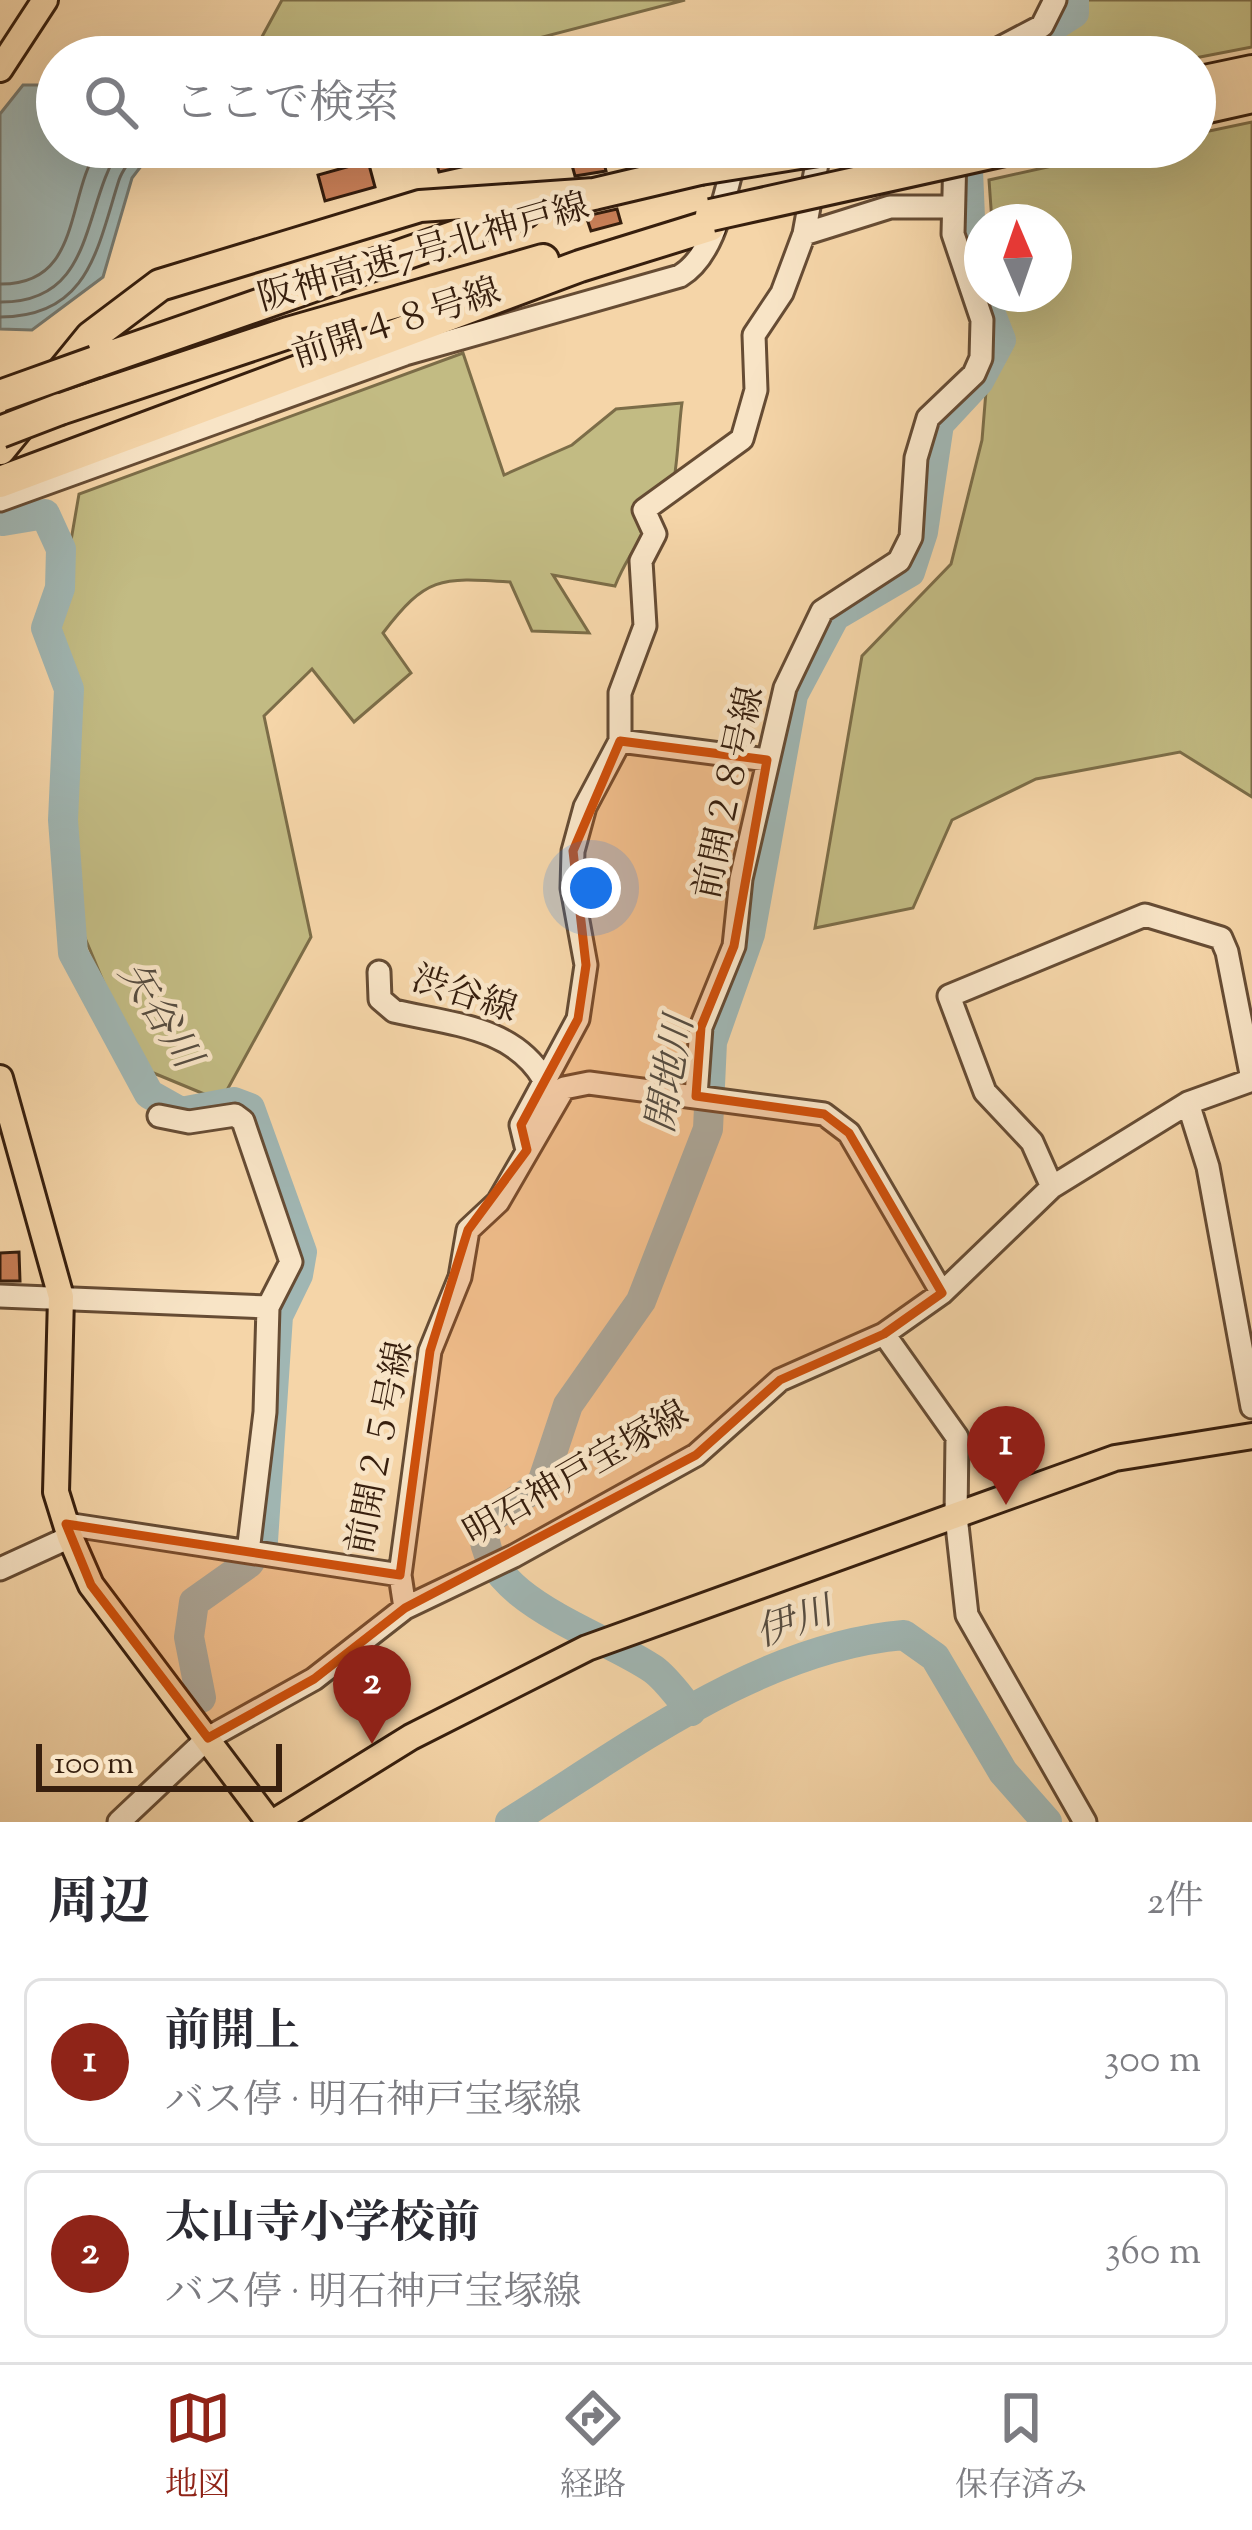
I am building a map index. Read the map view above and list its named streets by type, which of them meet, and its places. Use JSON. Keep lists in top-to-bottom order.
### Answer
{
  "streets": {
    "highway": ["阪神高速7号北神戸線"],
    "street": [
      "前開４８号線",
      "前開２８号線",
      "渋谷線",
      "前開２５号線",
      "明石神戸宝塚線"
    ]
  },
  "crossings": [
    ["前開２８号線", "前開２５号線"],
    ["前開２５号線", "明石神戸宝塚線"]
  ],
  "water": ["矢谷川", "開地川", "伊川"],
  "scale_bar": "100 m",
  "north": "top",
  "page": {
    "search": "ここで検索",
    "pins": ["1", "2"],
    "scale": "100 m",
    "heading": ["周辺", "2件"],
    "list": [
      {
        "mark": "1",
        "name": "前開上",
        "note": "バス停 · 明石神戸宝塚線",
        "value": "300 m"
      },
      {
        "mark": "2",
        "name": "太山寺小学校前",
        "note": "バス停 · 明石神戸宝塚線",
        "value": "360 m"
      }
    ],
    "nav": ["地図", "経路", "保存済み"]
  }
}
